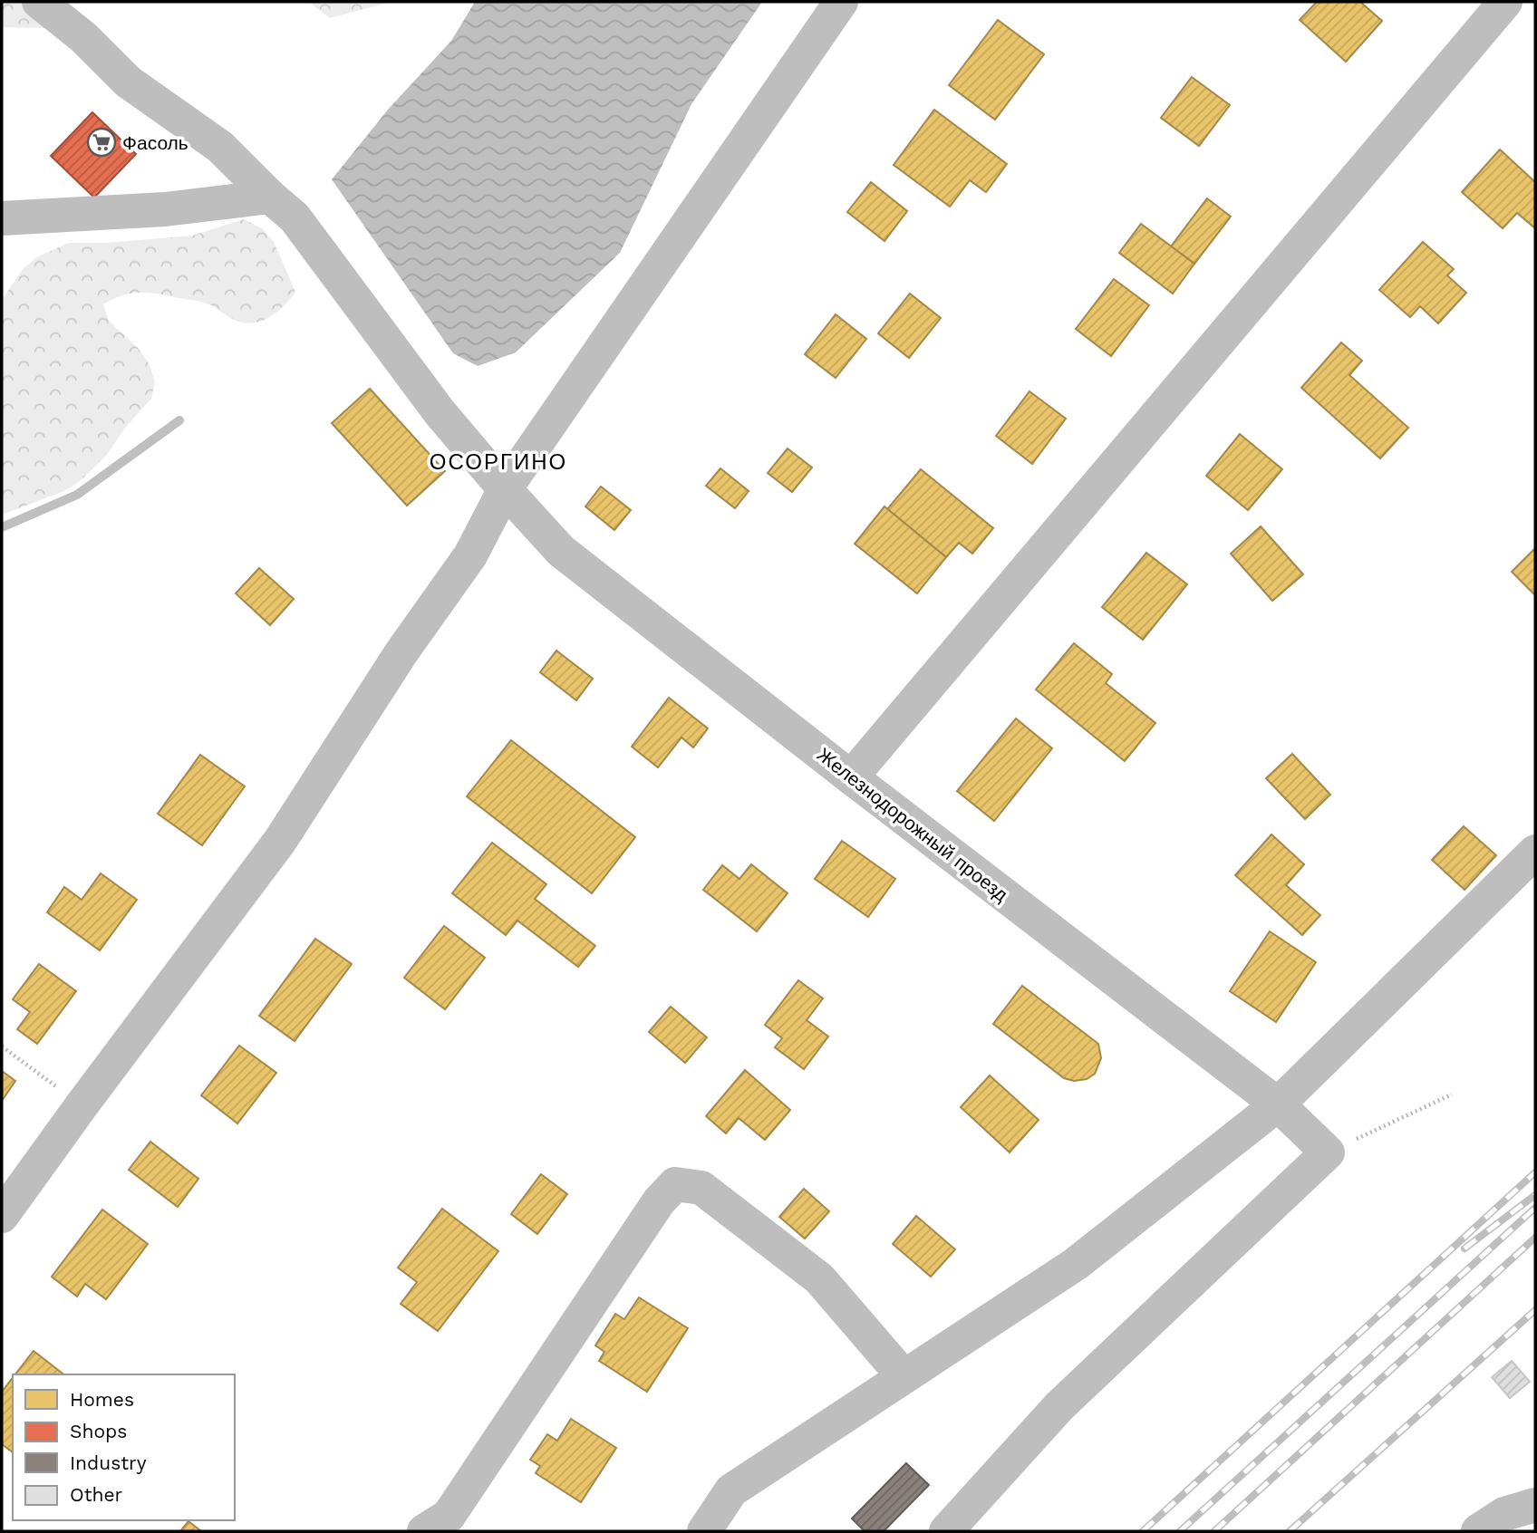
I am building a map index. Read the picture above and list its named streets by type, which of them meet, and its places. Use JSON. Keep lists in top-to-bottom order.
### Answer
{
  "streets": {
    "street": ["Железнодорожный проезд"]
  },
  "districts": ["ОСОРГИНО"],
  "places": {
    "supermarket": ["Фасоль"]
  },
  "legend": [
    "Homes",
    "Shops",
    "Industry",
    "Other"
  ]
}
